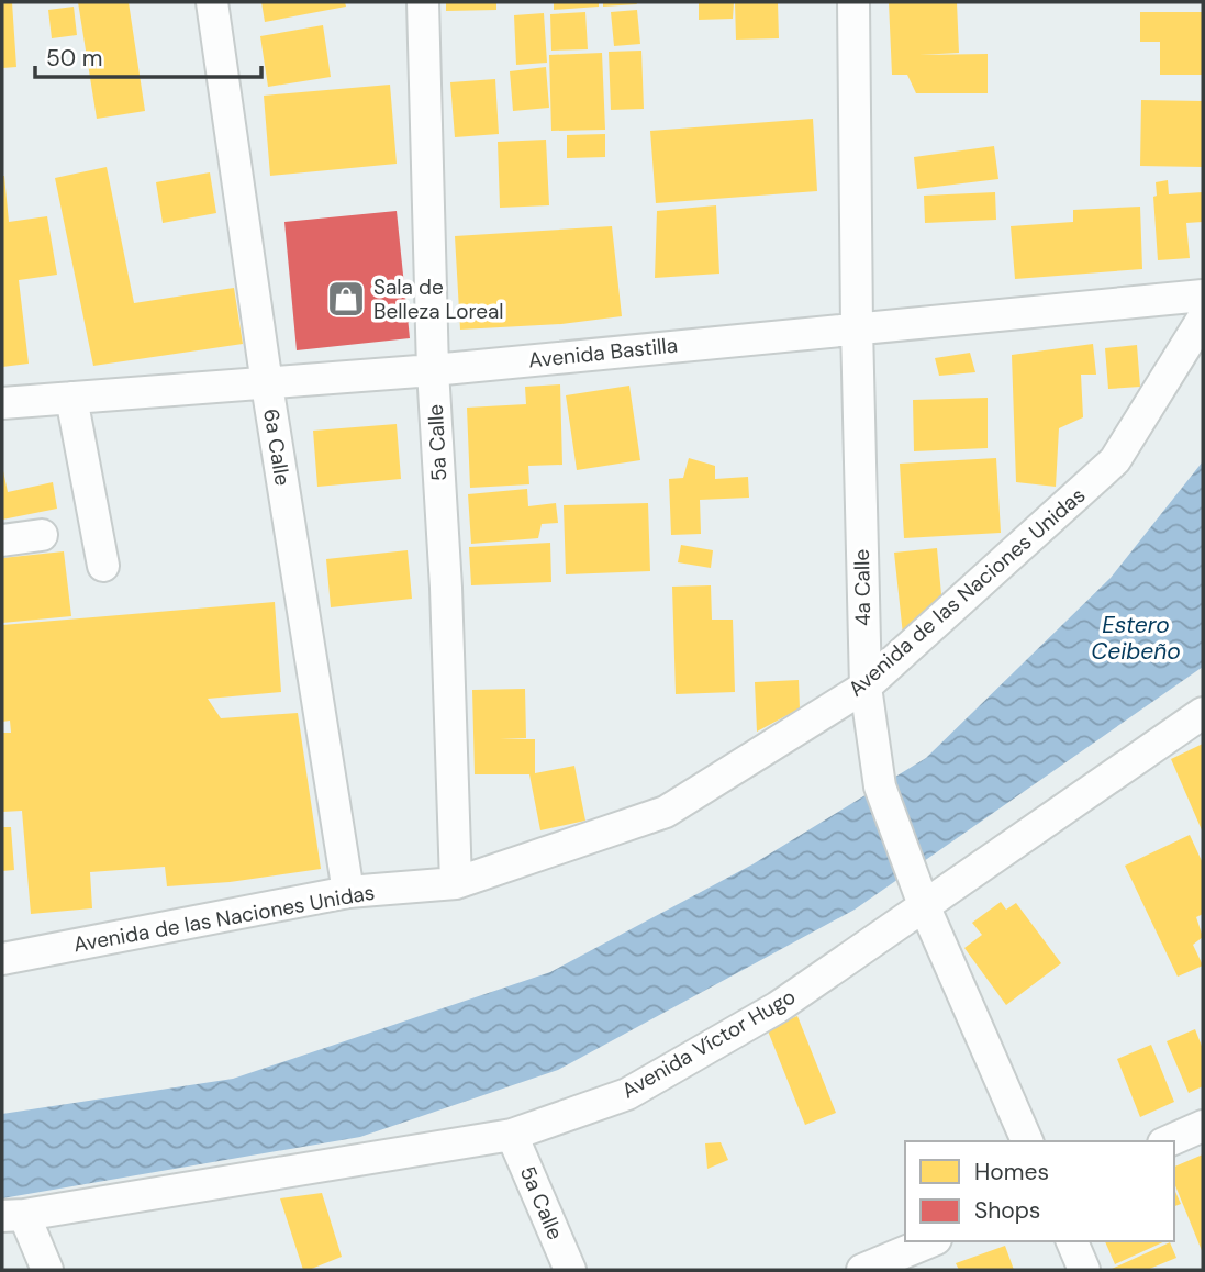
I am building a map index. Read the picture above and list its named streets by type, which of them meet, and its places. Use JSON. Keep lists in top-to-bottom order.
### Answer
{
  "streets": {
    "street": [
      "Avenida Bastilla",
      "5a Calle",
      "6a Calle",
      "4a Calle",
      "Avenida de las Naciones Unidas",
      "Avenida Víctor Hugo"
    ]
  },
  "crossings": [
    ["Avenida Bastilla", "5a Calle"],
    ["Avenida Bastilla", "6a Calle"],
    ["Avenida Bastilla", "4a Calle"],
    ["5a Calle", "Avenida de las Naciones Unidas"],
    ["5a Calle", "Avenida Víctor Hugo"],
    ["6a Calle", "Avenida de las Naciones Unidas"],
    ["4a Calle", "Avenida de las Naciones Unidas"],
    ["4a Calle", "Avenida Víctor Hugo"]
  ],
  "water": ["Estero Ceibeño"],
  "places": {
    "shop": ["Sala de Belleza Loreal"]
  },
  "legend": ["Homes", "Shops"],
  "scale_bar": "50 m"
}
